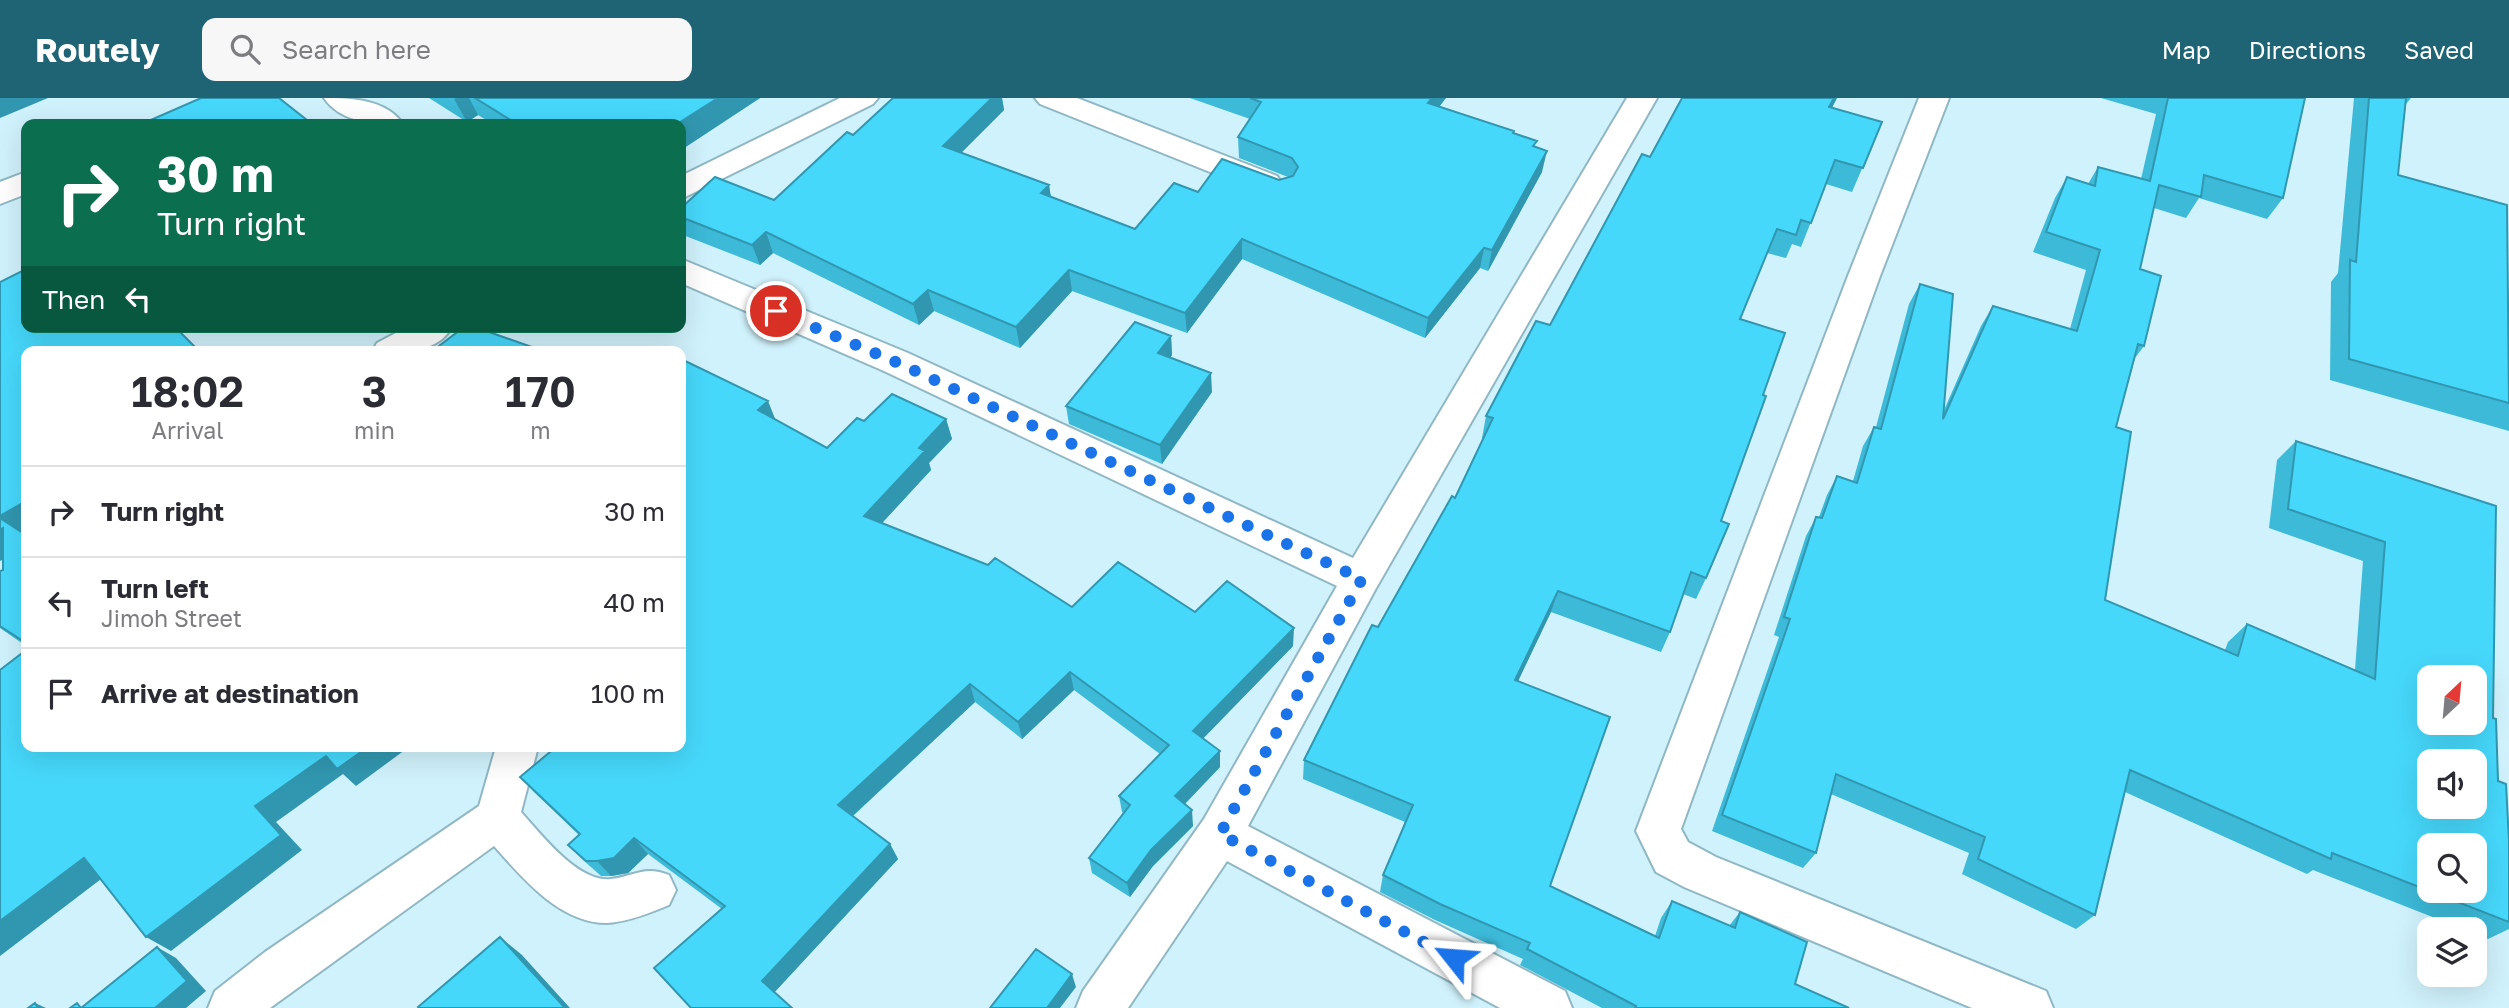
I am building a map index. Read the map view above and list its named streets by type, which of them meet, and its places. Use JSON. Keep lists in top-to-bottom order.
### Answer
{
  "north": "top right",
  "page": {
    "header": "Routely",
    "search": "Search here",
    "nav": ["Map", "Directions", "Saved"],
    "turn": ["30 m", "Turn right"],
    "then": "Then",
    "eta": [
      "18:02",
      "Arrival",
      "3",
      "min",
      "170",
      "m"
    ],
    "list": [
      {
        "name": "Turn right",
        "value": "30 m"
      },
      {
        "name": "Turn left",
        "note": "Jimoh Street",
        "value": "40 m"
      },
      {
        "name": "Arrive at destination",
        "value": "100 m"
      }
    ]
  }
}
